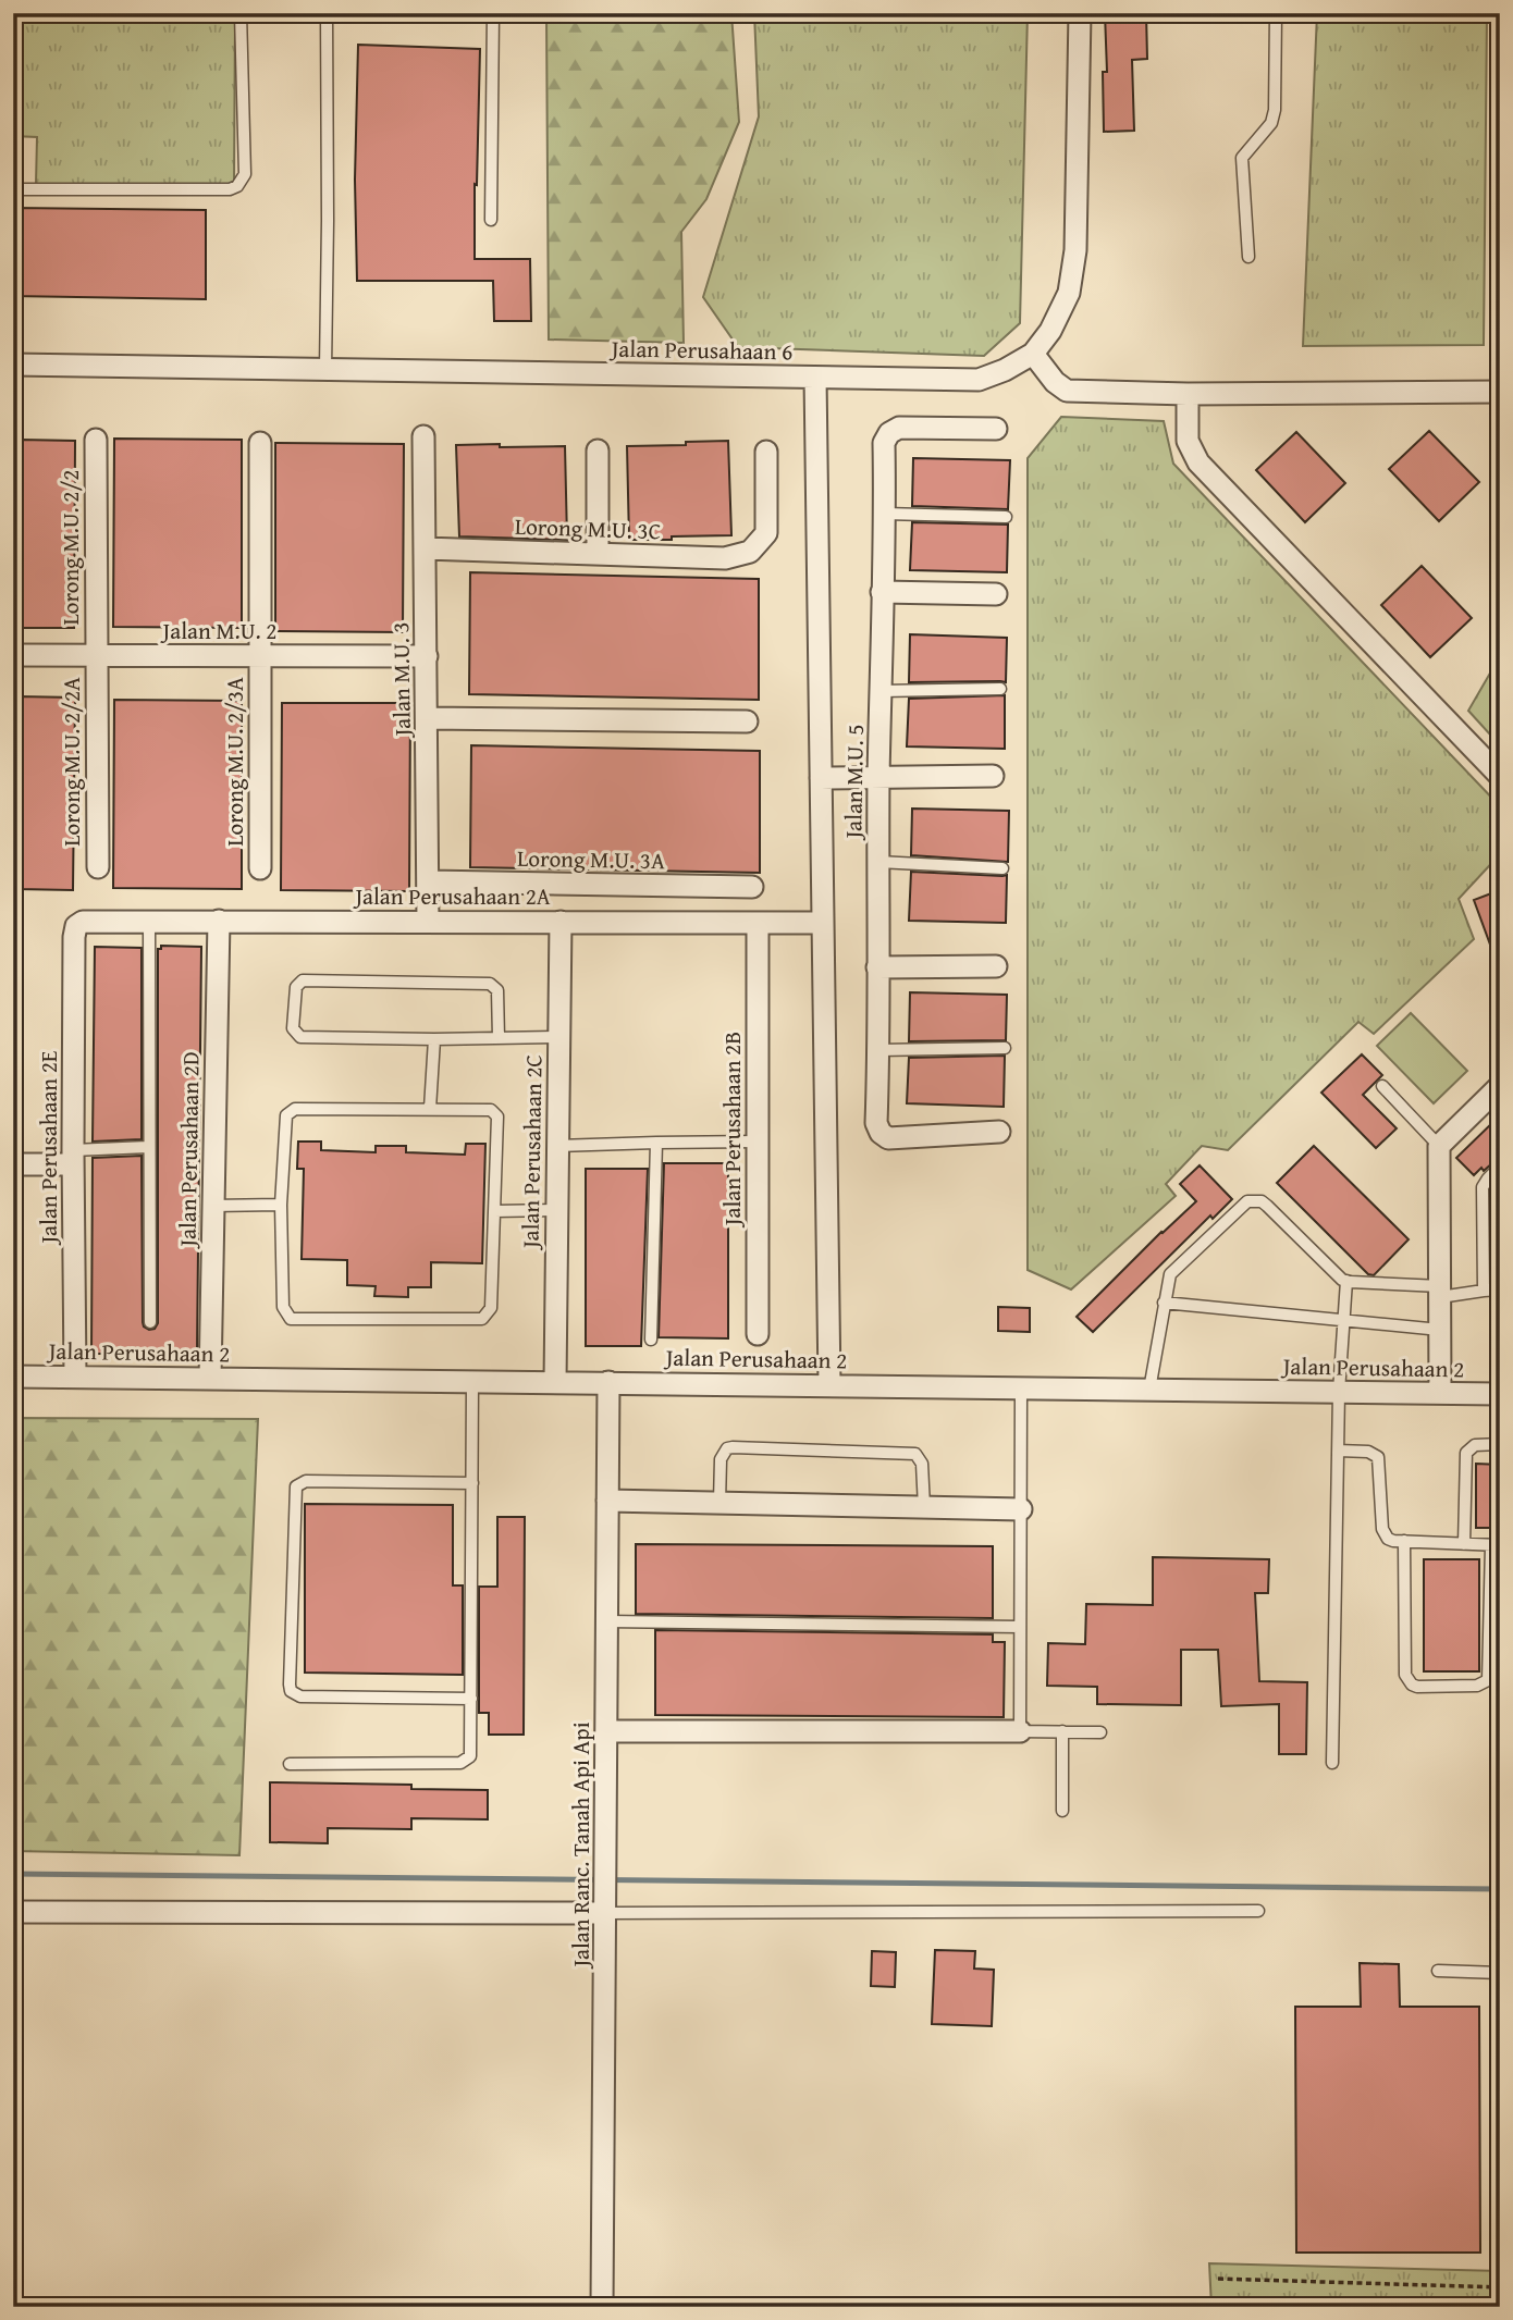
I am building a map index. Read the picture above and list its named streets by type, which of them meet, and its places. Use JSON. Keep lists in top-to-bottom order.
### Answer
{
  "streets": {
    "street": [
      "Jalan Perusahaan 6",
      "Lorong M.U. 3C",
      "Lorong M.U. 2/2",
      "Jalan M.U. 2",
      "Jalan M.U. 3",
      "Lorong M.U. 2/2A",
      "Lorong M.U. 2/3A",
      "Jalan M.U. 5",
      "Lorong M.U. 3A",
      "Jalan Perusahaan 2A",
      "Jalan Perusahaan 2B",
      "Jalan Perusahaan 2E",
      "Jalan Perusahaan 2D",
      "Jalan Perusahaan 2C",
      "Jalan Perusahaan 2",
      "Jalan Ranc. Tanah Api Api"
    ]
  },
  "crossings": [
    ["Lorong M.U. 3C", "Jalan M.U. 3"],
    ["Lorong M.U. 2/2", "Jalan M.U. 2"],
    ["Lorong M.U. 2/2", "Lorong M.U. 2/2A"],
    ["Jalan M.U. 2", "Jalan M.U. 3"],
    ["Jalan M.U. 2", "Lorong M.U. 2/2A"],
    ["Jalan M.U. 2", "Lorong M.U. 2/3A"],
    ["Jalan M.U. 3", "Lorong M.U. 3A"],
    ["Jalan M.U. 3", "Jalan Perusahaan 2A"],
    ["Jalan Perusahaan 2A", "Jalan Perusahaan 2B"],
    ["Jalan Perusahaan 2A", "Jalan Perusahaan 2E"],
    ["Jalan Perusahaan 2A", "Jalan Perusahaan 2D"],
    ["Jalan Perusahaan 2A", "Jalan Perusahaan 2C"],
    ["Jalan Perusahaan 2E", "Jalan Perusahaan 2"],
    ["Jalan Perusahaan 2D", "Jalan Perusahaan 2"],
    ["Jalan Perusahaan 2C", "Jalan Perusahaan 2"],
    ["Jalan Perusahaan 2", "Jalan Ranc. Tanah Api Api"]
  ]
}
